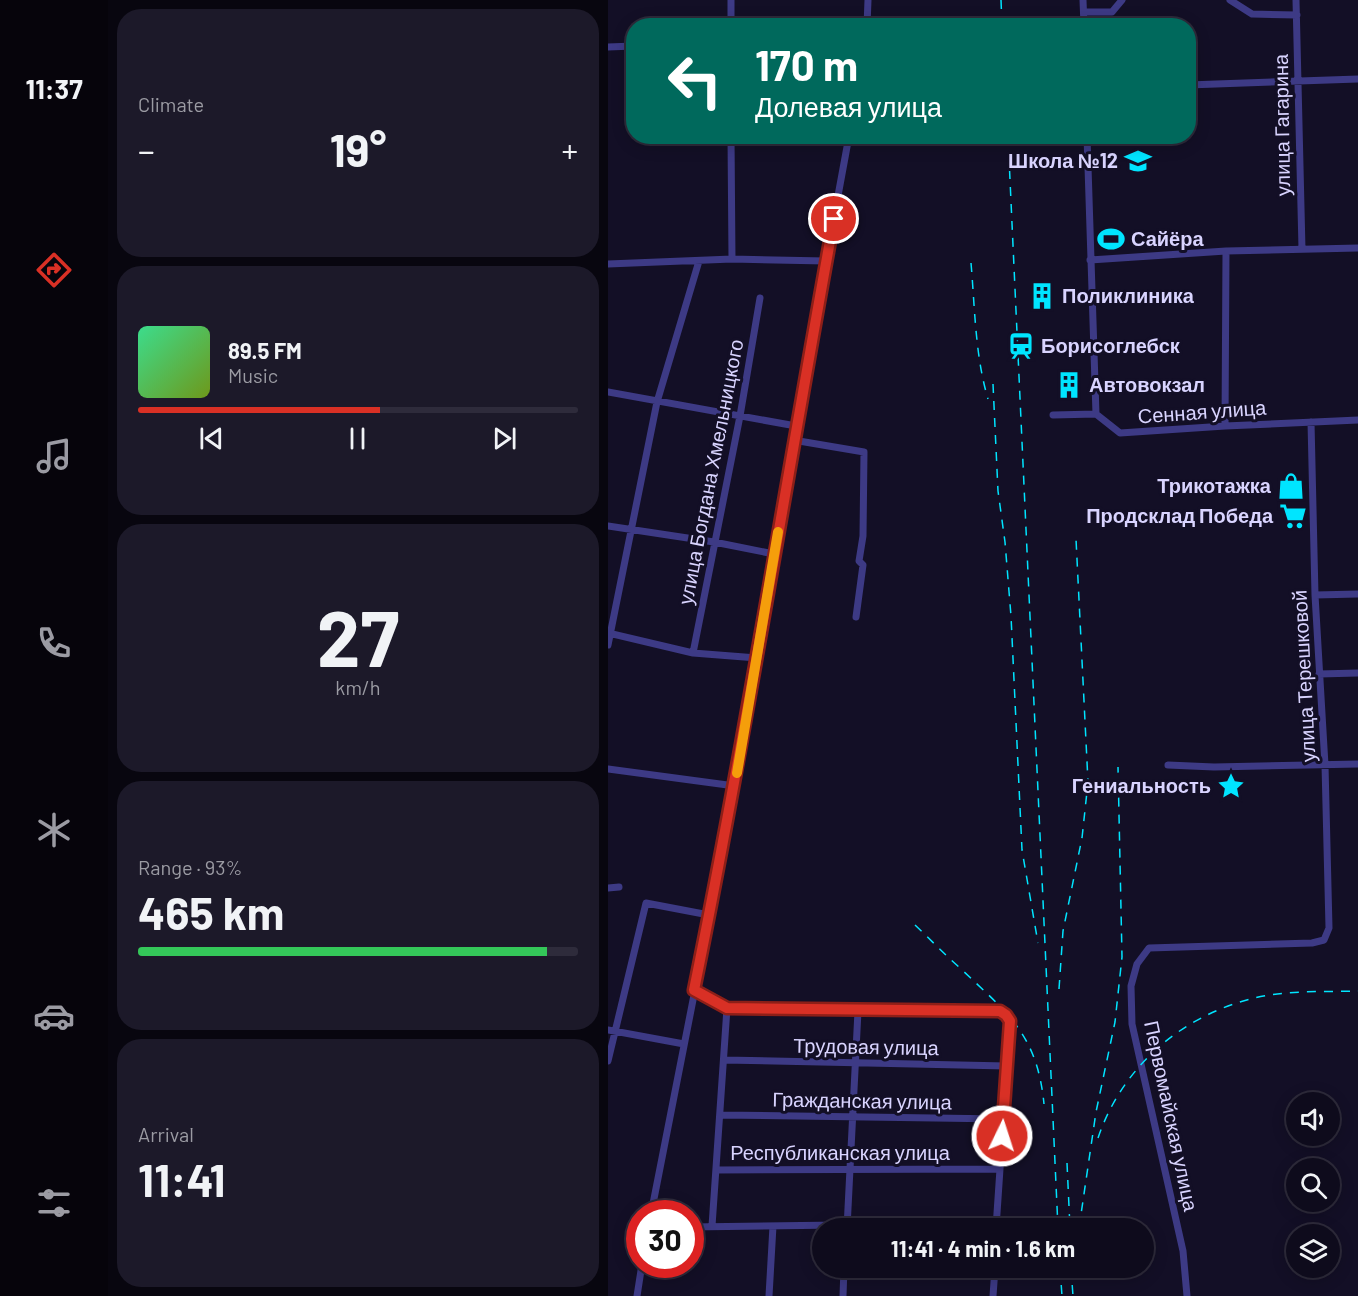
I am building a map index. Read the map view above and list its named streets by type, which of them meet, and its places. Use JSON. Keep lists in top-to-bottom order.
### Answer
{
  "streets": {
    "street": [
      "улица Гагарина",
      "Сенная улица",
      "улица Богдана Хмельницкого",
      "улица Терешковой",
      "Трудовая улица",
      "Гражданская улица",
      "Первомайская улица",
      "Республиканская улица"
    ]
  },
  "crossings": [
    ["Сенная улица", "улица Терешковой"],
    ["улица Терешковой", "Первомайская улица"]
  ],
  "places": {
    "school or university": ["Школа №12"],
    "sports": ["Сайёра"],
    "building": ["Поликлиника", "Автовокзал"],
    "station": ["Борисоглебск"],
    "shop": ["Трикотажка"],
    "supermarket": ["Продсклад Победа"],
    "place": ["Гениальность"]
  },
  "page": {
    "tabs": "11:37",
    "tile": [
      "Climate",
      ["27", "km/h"],
      ["Range · 93%", "465 km"],
      ["Arrival", "11:41"]
    ],
    "turn": ["170 m", "Долевая улица"],
    "heat": ["−", "19°", "+"],
    "song": ["89.5 FM", "Music"],
    "limit": "30",
    "trip": "11:41 · 4 min · 1.6 km"
  }
}
